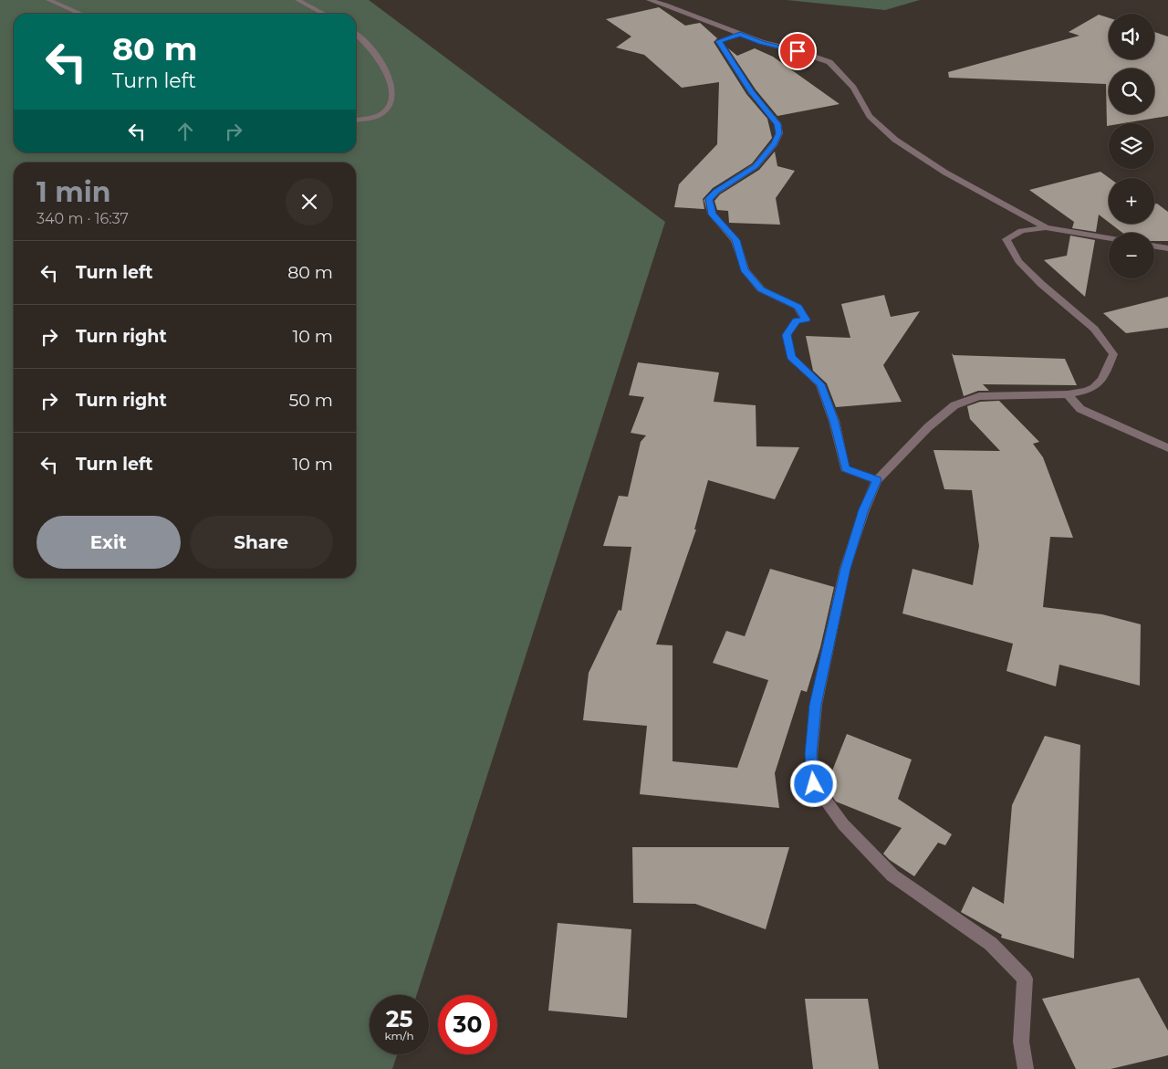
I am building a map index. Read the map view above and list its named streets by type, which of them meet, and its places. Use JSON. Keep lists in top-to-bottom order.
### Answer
{
  "page": {
    "map_buttons": ["+", "−"],
    "turn": ["80 m", "Turn left"],
    "heading": ["1 min", "340 m · 16:37"],
    "list": [
      {
        "name": "Turn left",
        "value": "80 m"
      },
      {
        "name": "Turn right",
        "value": "10 m"
      },
      {
        "name": "Turn right",
        "value": "50 m"
      },
      {
        "name": "Turn left",
        "value": "10 m"
      }
    ],
    "buttons": ["Exit", "Share"],
    "speed": "25 km/h",
    "limit": "30"
  }
}
